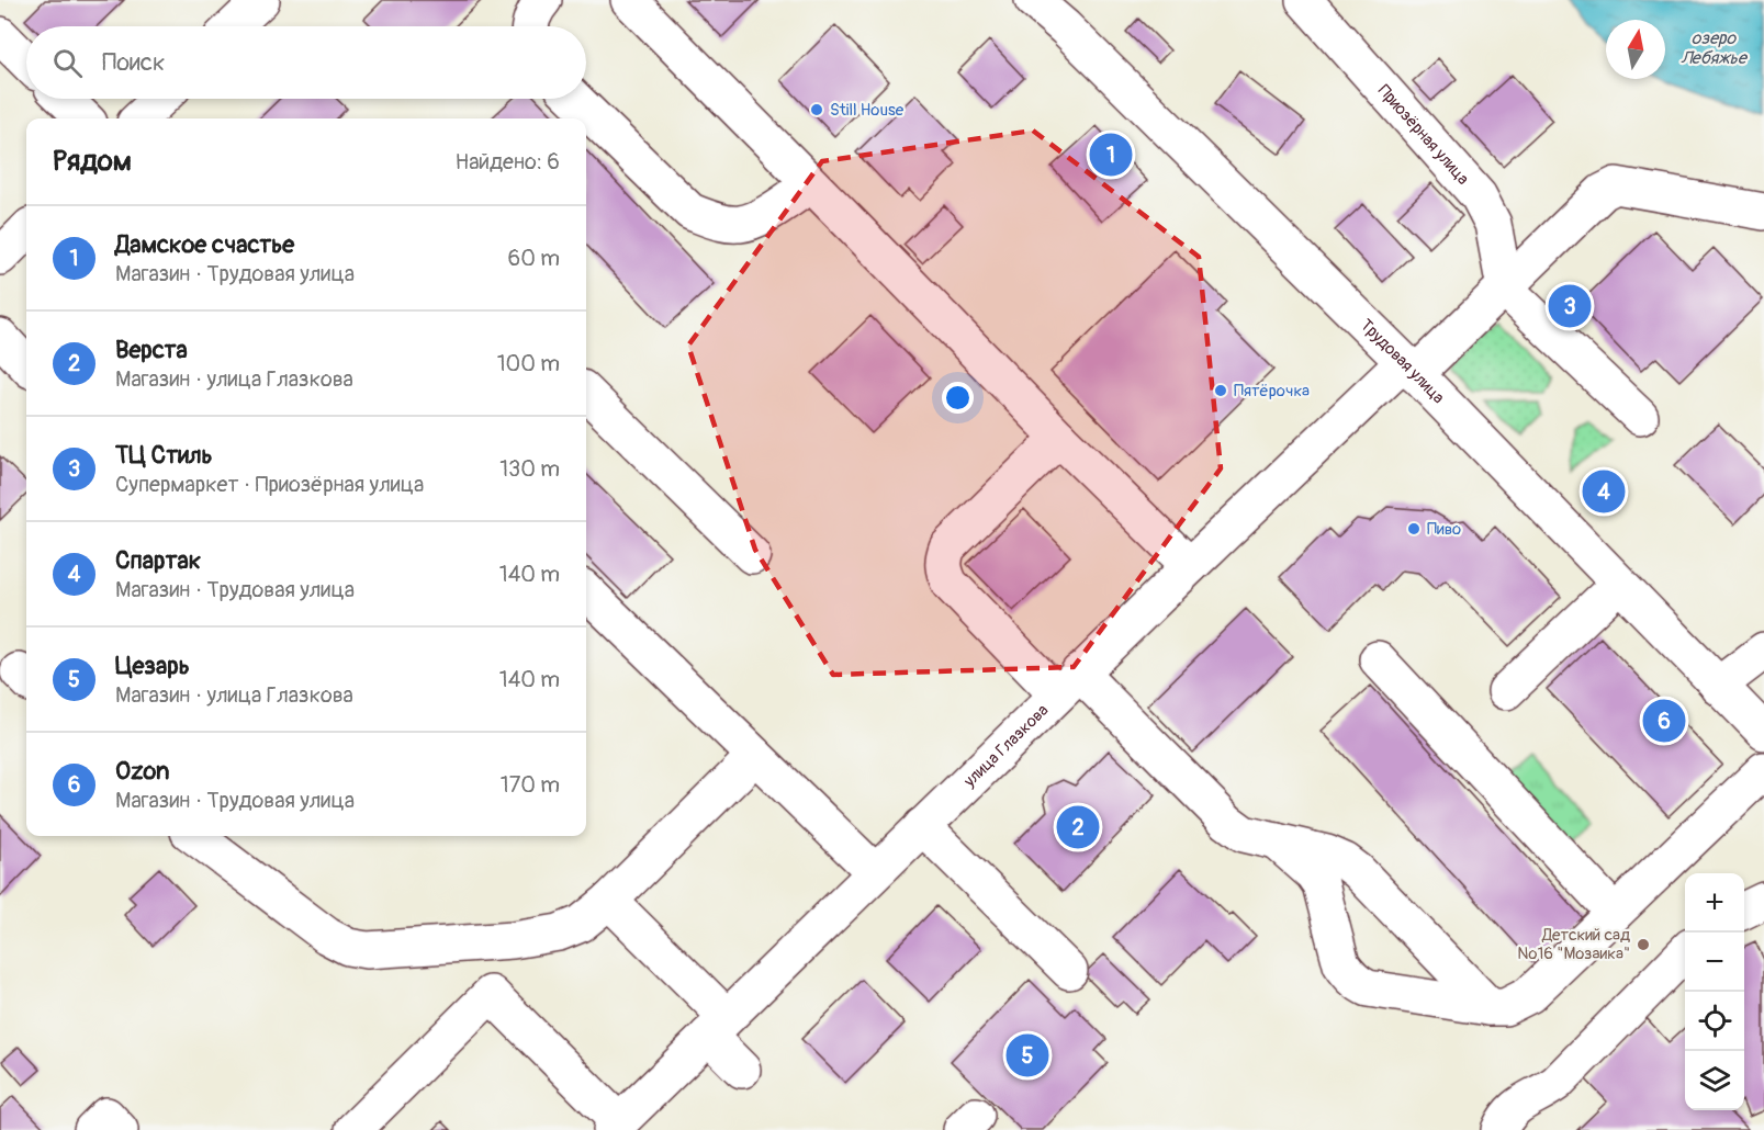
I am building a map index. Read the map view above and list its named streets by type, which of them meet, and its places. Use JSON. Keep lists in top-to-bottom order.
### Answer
{
  "streets": {
    "street": ["Приозёрная улица", "Трудовая улица", "улица Глазкова"]
  },
  "crossings": [
    ["Приозёрная улица", "улица Глазкова"],
    ["Трудовая улица", "улица Глазкова"]
  ],
  "water": ["озеро Лебяжье"],
  "places": [
    "Still House",
    "Пятёрочка",
    "Пиво",
    "Детский сад №16 \"Мозаика\""
  ],
  "north": "top",
  "page": {
    "search": "Поиск",
    "heading": ["Рядом", "Найдено: 6"],
    "pins": [
      "1",
      "3",
      "4",
      "6",
      "2",
      "5"
    ],
    "list": [
      {
        "mark": "1",
        "name": "Дамское счастье",
        "note": "Магазин · Трудовая улица",
        "value": "60 m"
      },
      {
        "mark": "2",
        "name": "Верста",
        "note": "Магазин · улица Глазкова",
        "value": "100 m"
      },
      {
        "mark": "3",
        "name": "ТЦ Стиль",
        "note": "Супермаркет · Приозёрная улица",
        "value": "130 m"
      },
      {
        "mark": "4",
        "name": "Спартак",
        "note": "Магазин · Трудовая улица",
        "value": "140 m"
      },
      {
        "mark": "5",
        "name": "Цезарь",
        "note": "Магазин · улица Глазкова",
        "value": "140 m"
      },
      {
        "mark": "6",
        "name": "Ozon",
        "note": "Магазин · Трудовая улица",
        "value": "170 m"
      }
    ],
    "map_buttons": ["+", "−"]
  }
}
